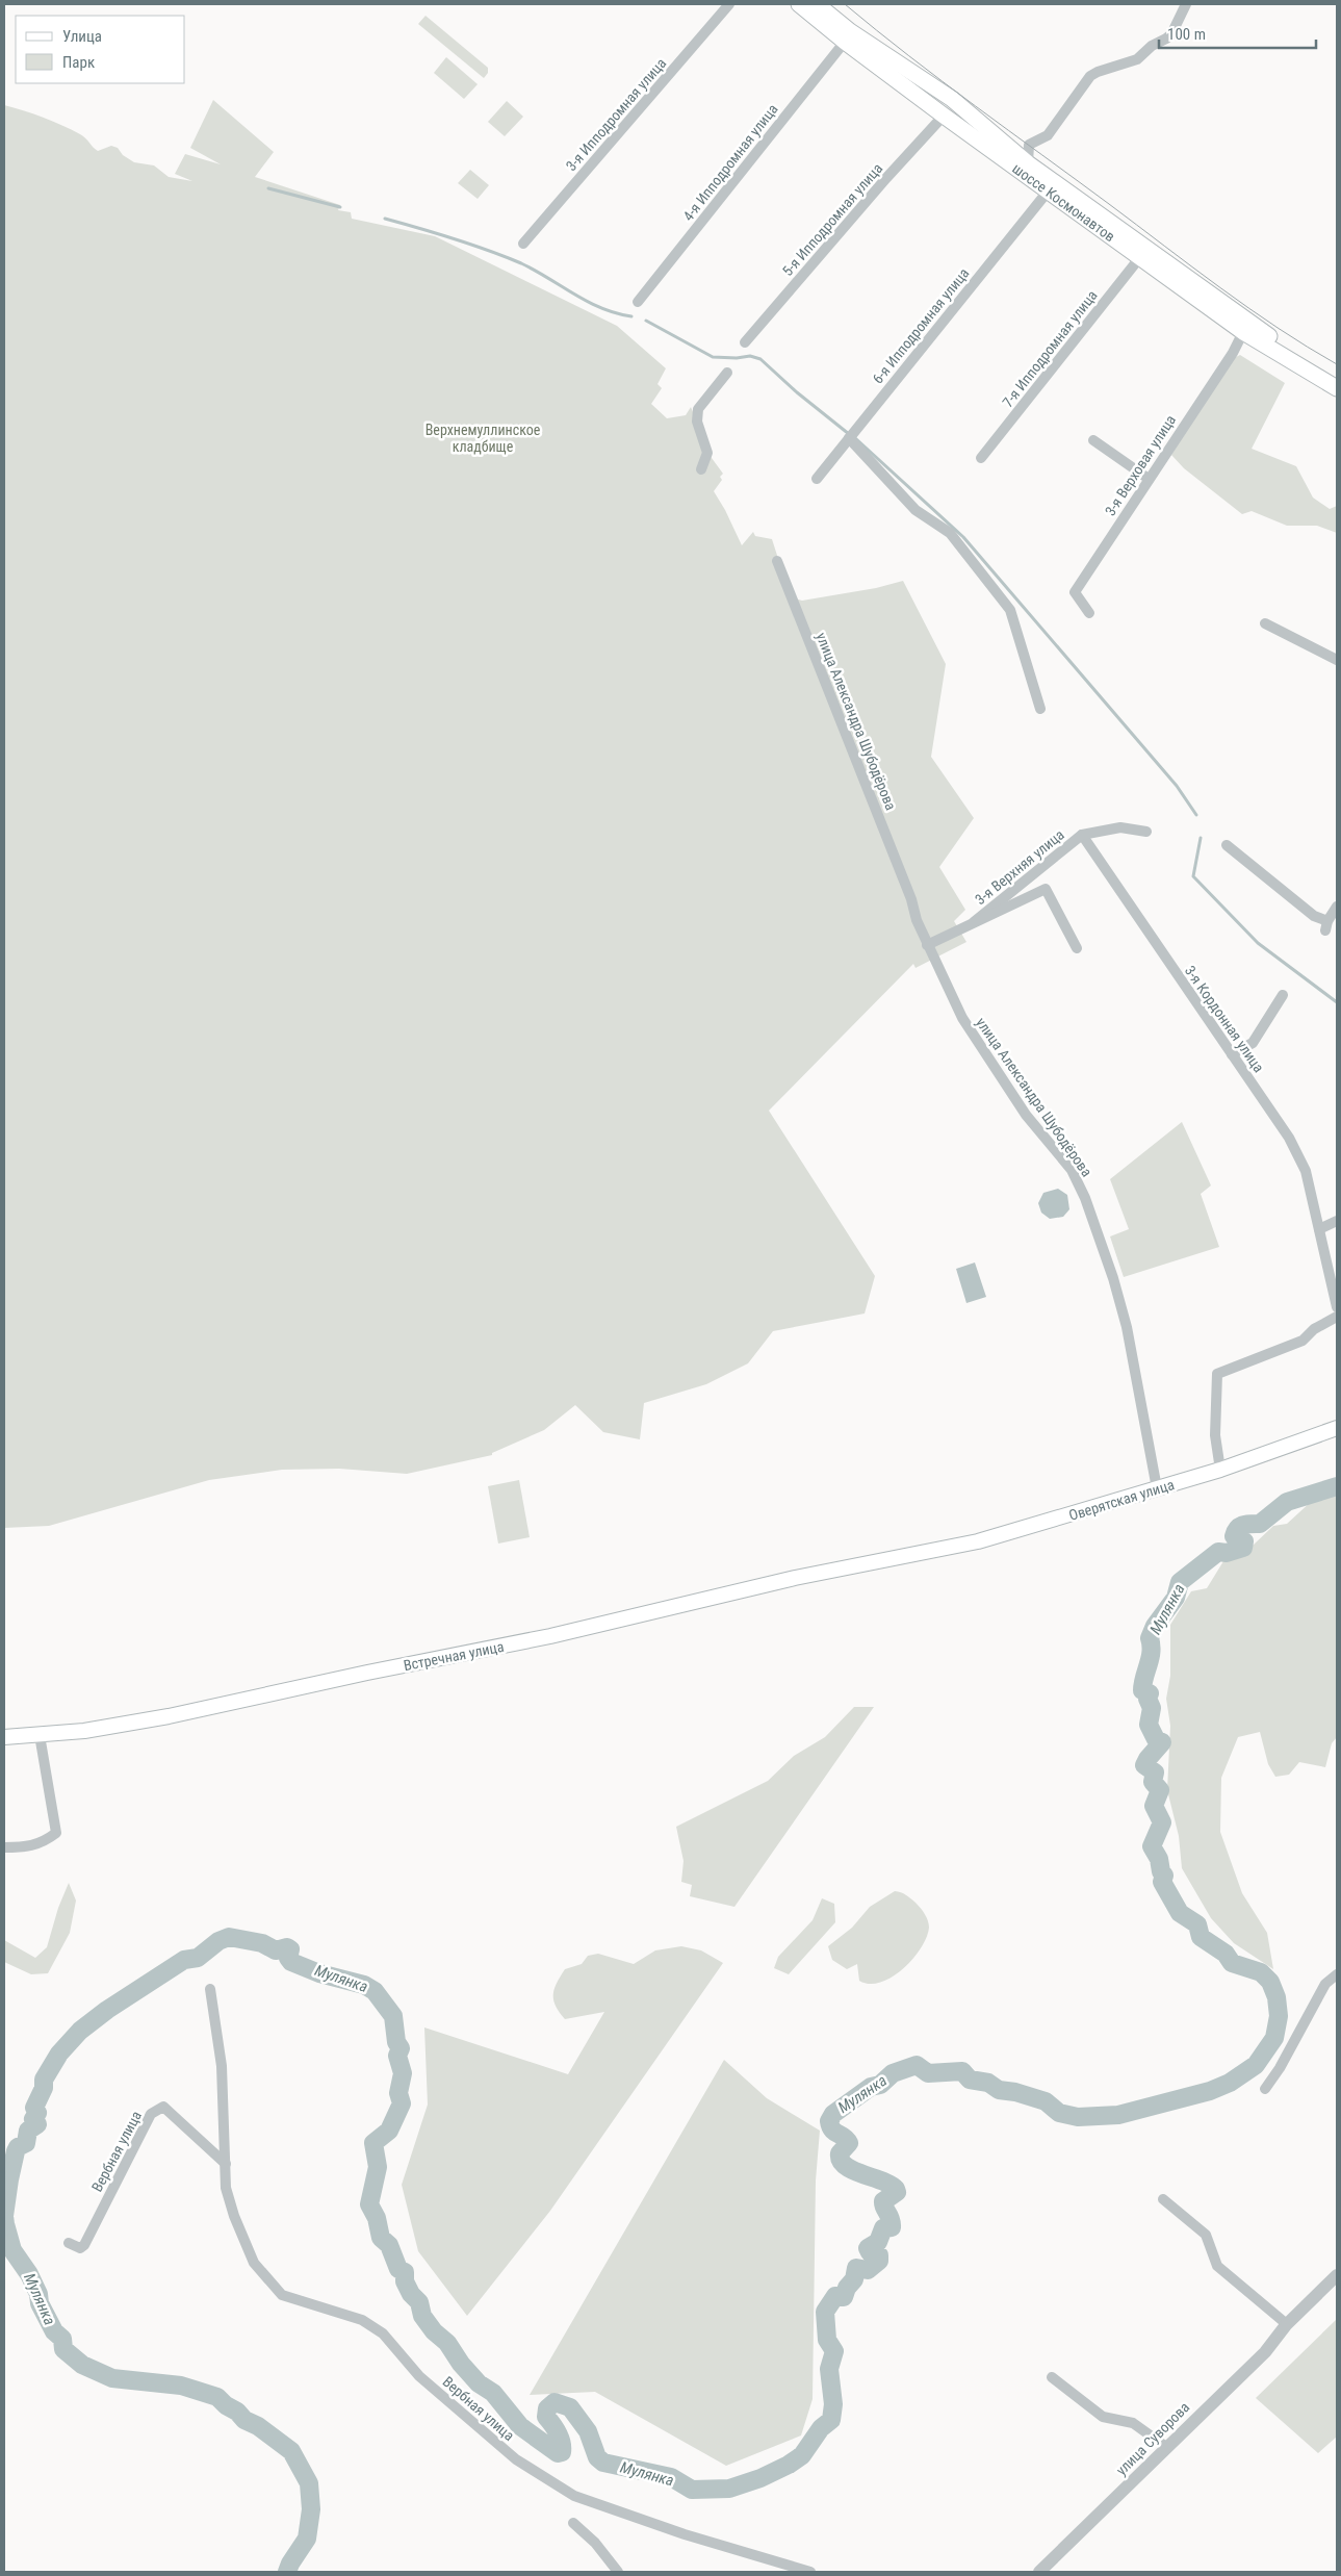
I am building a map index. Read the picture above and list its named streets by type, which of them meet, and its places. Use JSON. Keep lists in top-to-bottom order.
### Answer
{
  "streets": {
    "main road": ["шоссе Космонавтов", "Оверятская улица", "Встречная улица"],
    "street": [
      "3-я Ипподромная улица",
      "4-я Ипподромная улица",
      "5-я Ипподромная улица",
      "6-я Ипподромная улица",
      "7-я Ипподромная улица",
      "3-я Верховая улица",
      "улица Александра Шубодёрова",
      "3-я Верхняя улица",
      "3-я Кордонная улица",
      "Вербная улица",
      "улица Суворова"
    ]
  },
  "crossings": [
    ["4-я Ипподромная улица", "шоссе Космонавтов"],
    ["шоссе Космонавтов", "5-я Ипподромная улица"],
    ["шоссе Космонавтов", "6-я Ипподромная улица"],
    ["шоссе Космонавтов", "7-я Ипподромная улица"],
    ["шоссе Космонавтов", "3-я Верховая улица"],
    ["улица Александра Шубодёрова", "Оверятская улица"],
    ["3-я Верхняя улица", "3-я Кордонная улица"],
    ["Оверятская улица", "Встречная улица"]
  ],
  "water": ["Мулянка"],
  "parks": ["Верхнемуллинское кладбище"],
  "legend": ["Улица", "Парк"],
  "scale_bar": "100 m"
}
